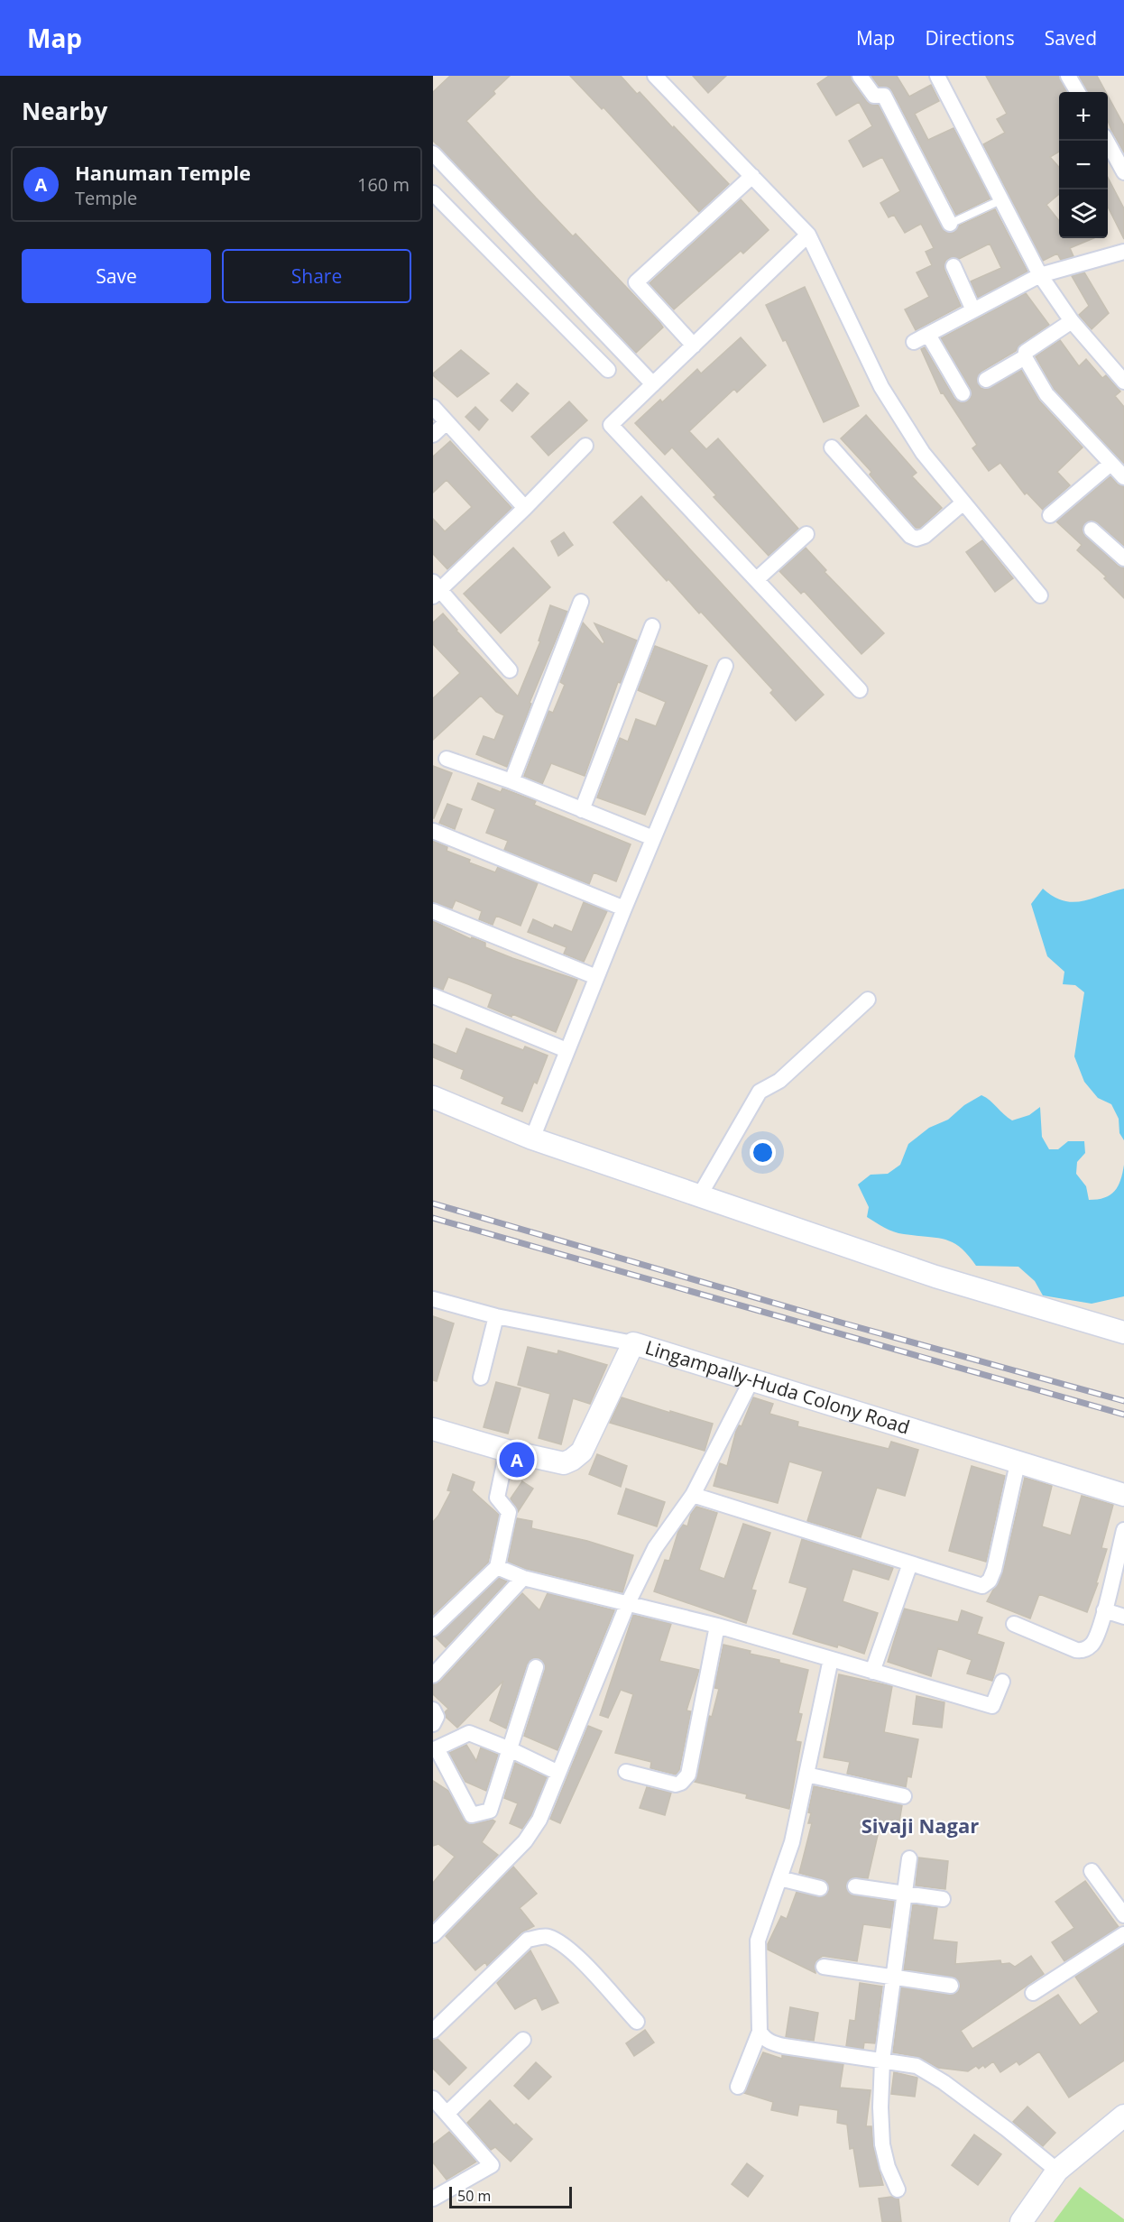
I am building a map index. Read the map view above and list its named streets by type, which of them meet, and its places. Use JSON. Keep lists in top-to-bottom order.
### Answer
{
  "streets": {
    "street": ["Lingampally-Huda Colony Road"]
  },
  "districts": ["Sivaji Nagar"],
  "scale_bar": "50 m",
  "page": {
    "header": "Map",
    "nav": ["Map", "Directions", "Saved"],
    "heading": "Nearby",
    "map_buttons": ["+", "−"],
    "list": [
      {
        "mark": "A",
        "name": "Hanuman Temple",
        "note": "Temple",
        "value": "160 m"
      }
    ],
    "buttons": ["Save", "Share"],
    "pins": "A",
    "scale": "50 m"
  }
}
